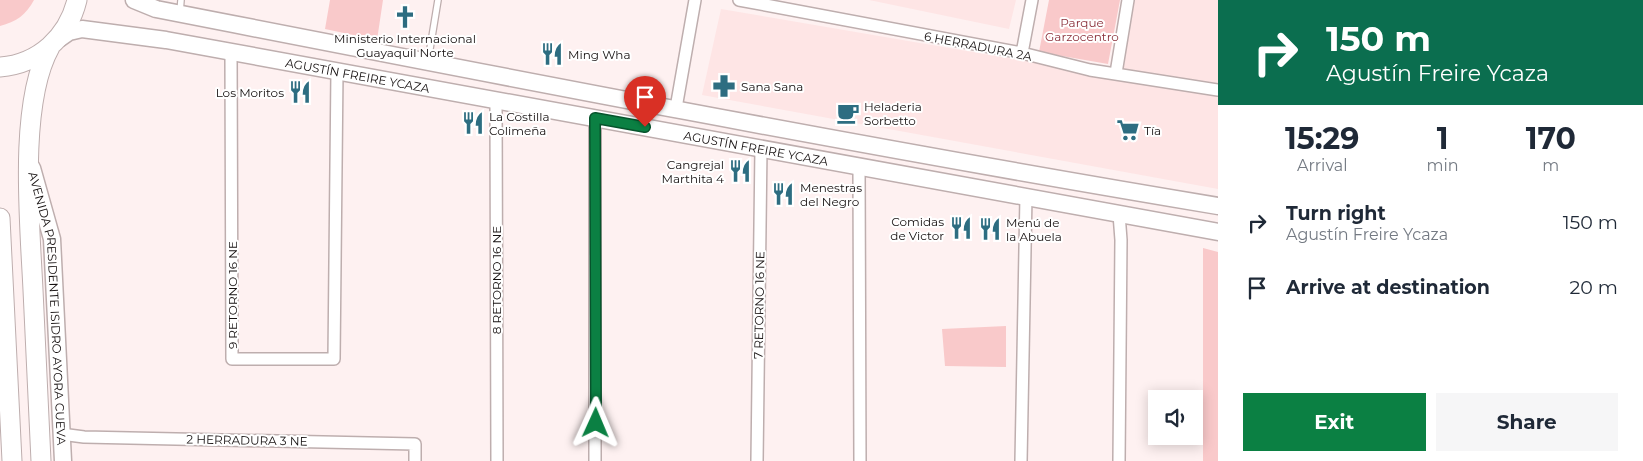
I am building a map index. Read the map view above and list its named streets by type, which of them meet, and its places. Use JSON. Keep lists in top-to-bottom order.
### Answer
{
  "streets": {
    "main road": ["AGUSTÍN FREIRE YCAZA", "AVENIDA PRESIDENTE ISIDRO AYORA CUEVA"],
    "street": [
      "6 HERRADURA 2A",
      "8 RETORNO 16 NE",
      "9 RETORNO 16 NE",
      "7 RETORNO 16 NE",
      "2 HERRADURA 3 NE"
    ]
  },
  "crossings": [
    ["AGUSTÍN FREIRE YCAZA", "8 RETORNO 16 NE"],
    ["AGUSTÍN FREIRE YCAZA", "9 RETORNO 16 NE"],
    ["AGUSTÍN FREIRE YCAZA", "7 RETORNO 16 NE"],
    ["AGUSTÍN FREIRE YCAZA", "AVENIDA PRESIDENTE ISIDRO AYORA CUEVA"],
    ["AVENIDA PRESIDENTE ISIDRO AYORA CUEVA", "2 HERRADURA 3 NE"]
  ],
  "parks": ["Parque Garzocentro"],
  "places": {
    "church": ["Ministerio Internacional Guayaquil Norte"],
    "restaurant": [
      "Ming Wha",
      "Los Moritos",
      "La Costilla Colimeña",
      "Cangrejal Marthita 4",
      "Menestras del Negro",
      "Comidas de Victor",
      "Menú de la Abuela"
    ],
    "pharmacy": ["Sana Sana"],
    "cafe": ["Heladeria Sorbetto"],
    "supermarket": ["Tía"]
  },
  "page": {
    "turn": ["150 m", "Agustín Freire Ycaza"],
    "eta": [
      "15:29",
      "Arrival",
      "1",
      "min",
      "170",
      "m"
    ],
    "list": [
      {
        "name": "Turn right",
        "note": "Agustín Freire Ycaza",
        "value": "150 m"
      },
      {
        "name": "Arrive at destination",
        "value": "20 m"
      }
    ],
    "buttons": ["Exit", "Share"]
  }
}
